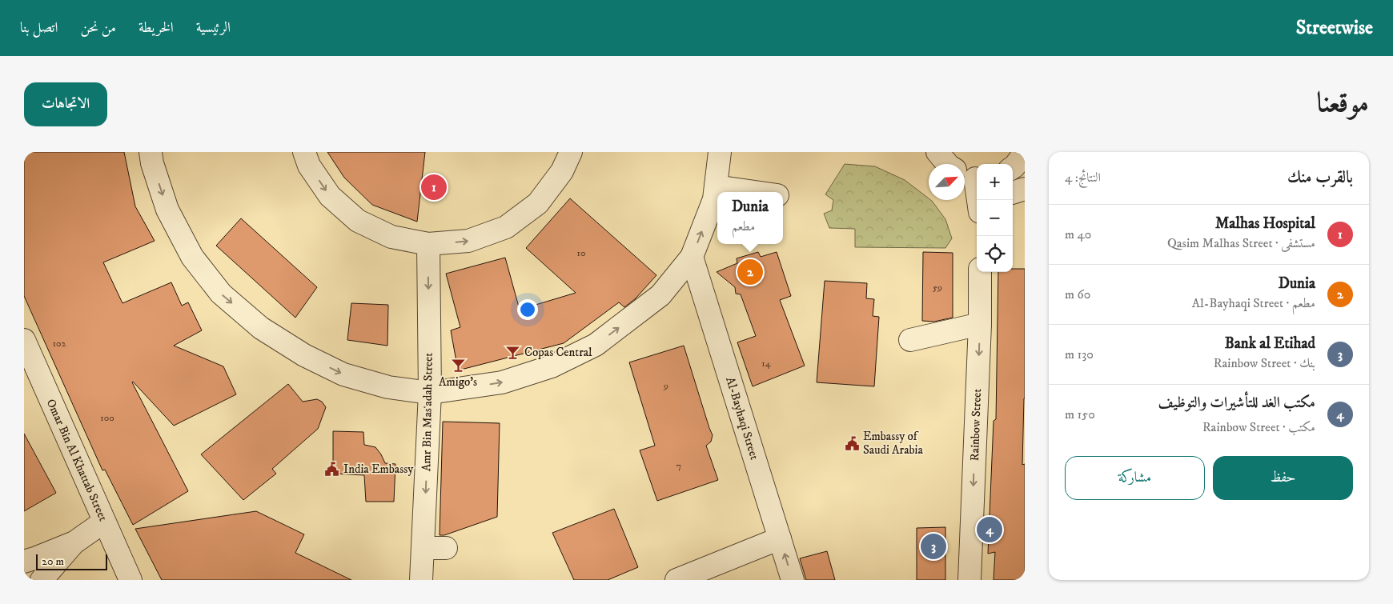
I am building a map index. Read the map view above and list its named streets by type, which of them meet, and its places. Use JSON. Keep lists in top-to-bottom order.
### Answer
{
  "streets": {
    "street": [
      "Amr Bin Masʻadah Street",
      "Al-Bayhaqi Street",
      "Rainbow Street",
      "Omar Bin Al Khattab Street"
    ]
  },
  "one_way": ["Amr Bin Masʻadah Street", "Rainbow Street"],
  "places": {
    "bar": ["Copas Central", "Amigo's"],
    "public building": ["Embassy of Saudi Arabia", "India Embassy"]
  },
  "house_numbers": [
    "10",
    "59",
    "102",
    "14",
    "9",
    "100",
    "7"
  ],
  "scale_bar": "20 m",
  "north": "top right",
  "page": {
    "header": "Streetwise",
    "nav": [
      "الرئيسية",
      "الخريطة",
      "من نحن",
      "اتصل بنا"
    ],
    "title": "موقعنا",
    "buttons": [
      "الاتجاهات",
      ["حفظ", "مشاركة"]
    ],
    "heading": ["بالقرب منك", "النتائج: 4"],
    "map_buttons": ["+", "−"],
    "pins": [
      "1",
      "2",
      "4",
      "3"
    ],
    "popup": ["Dunia", "مطعم"],
    "list": [
      {
        "mark": "1",
        "name": "Malhas Hospital",
        "note": "مستشفى · Qasim Malhas Street",
        "value": "40 m"
      },
      {
        "mark": "2",
        "name": "Dunia",
        "note": "مطعم · Al-Bayhaqi Street",
        "value": "60 m"
      },
      {
        "mark": "3",
        "name": "Bank al Etihad",
        "note": "بنك · Rainbow Street",
        "value": "130 m"
      },
      {
        "mark": "4",
        "name": "مكتب الغد للتأشيرات والتوظيف",
        "note": "مكتب · Rainbow Street",
        "value": "150 m"
      }
    ],
    "scale": "20 m"
  }
}
